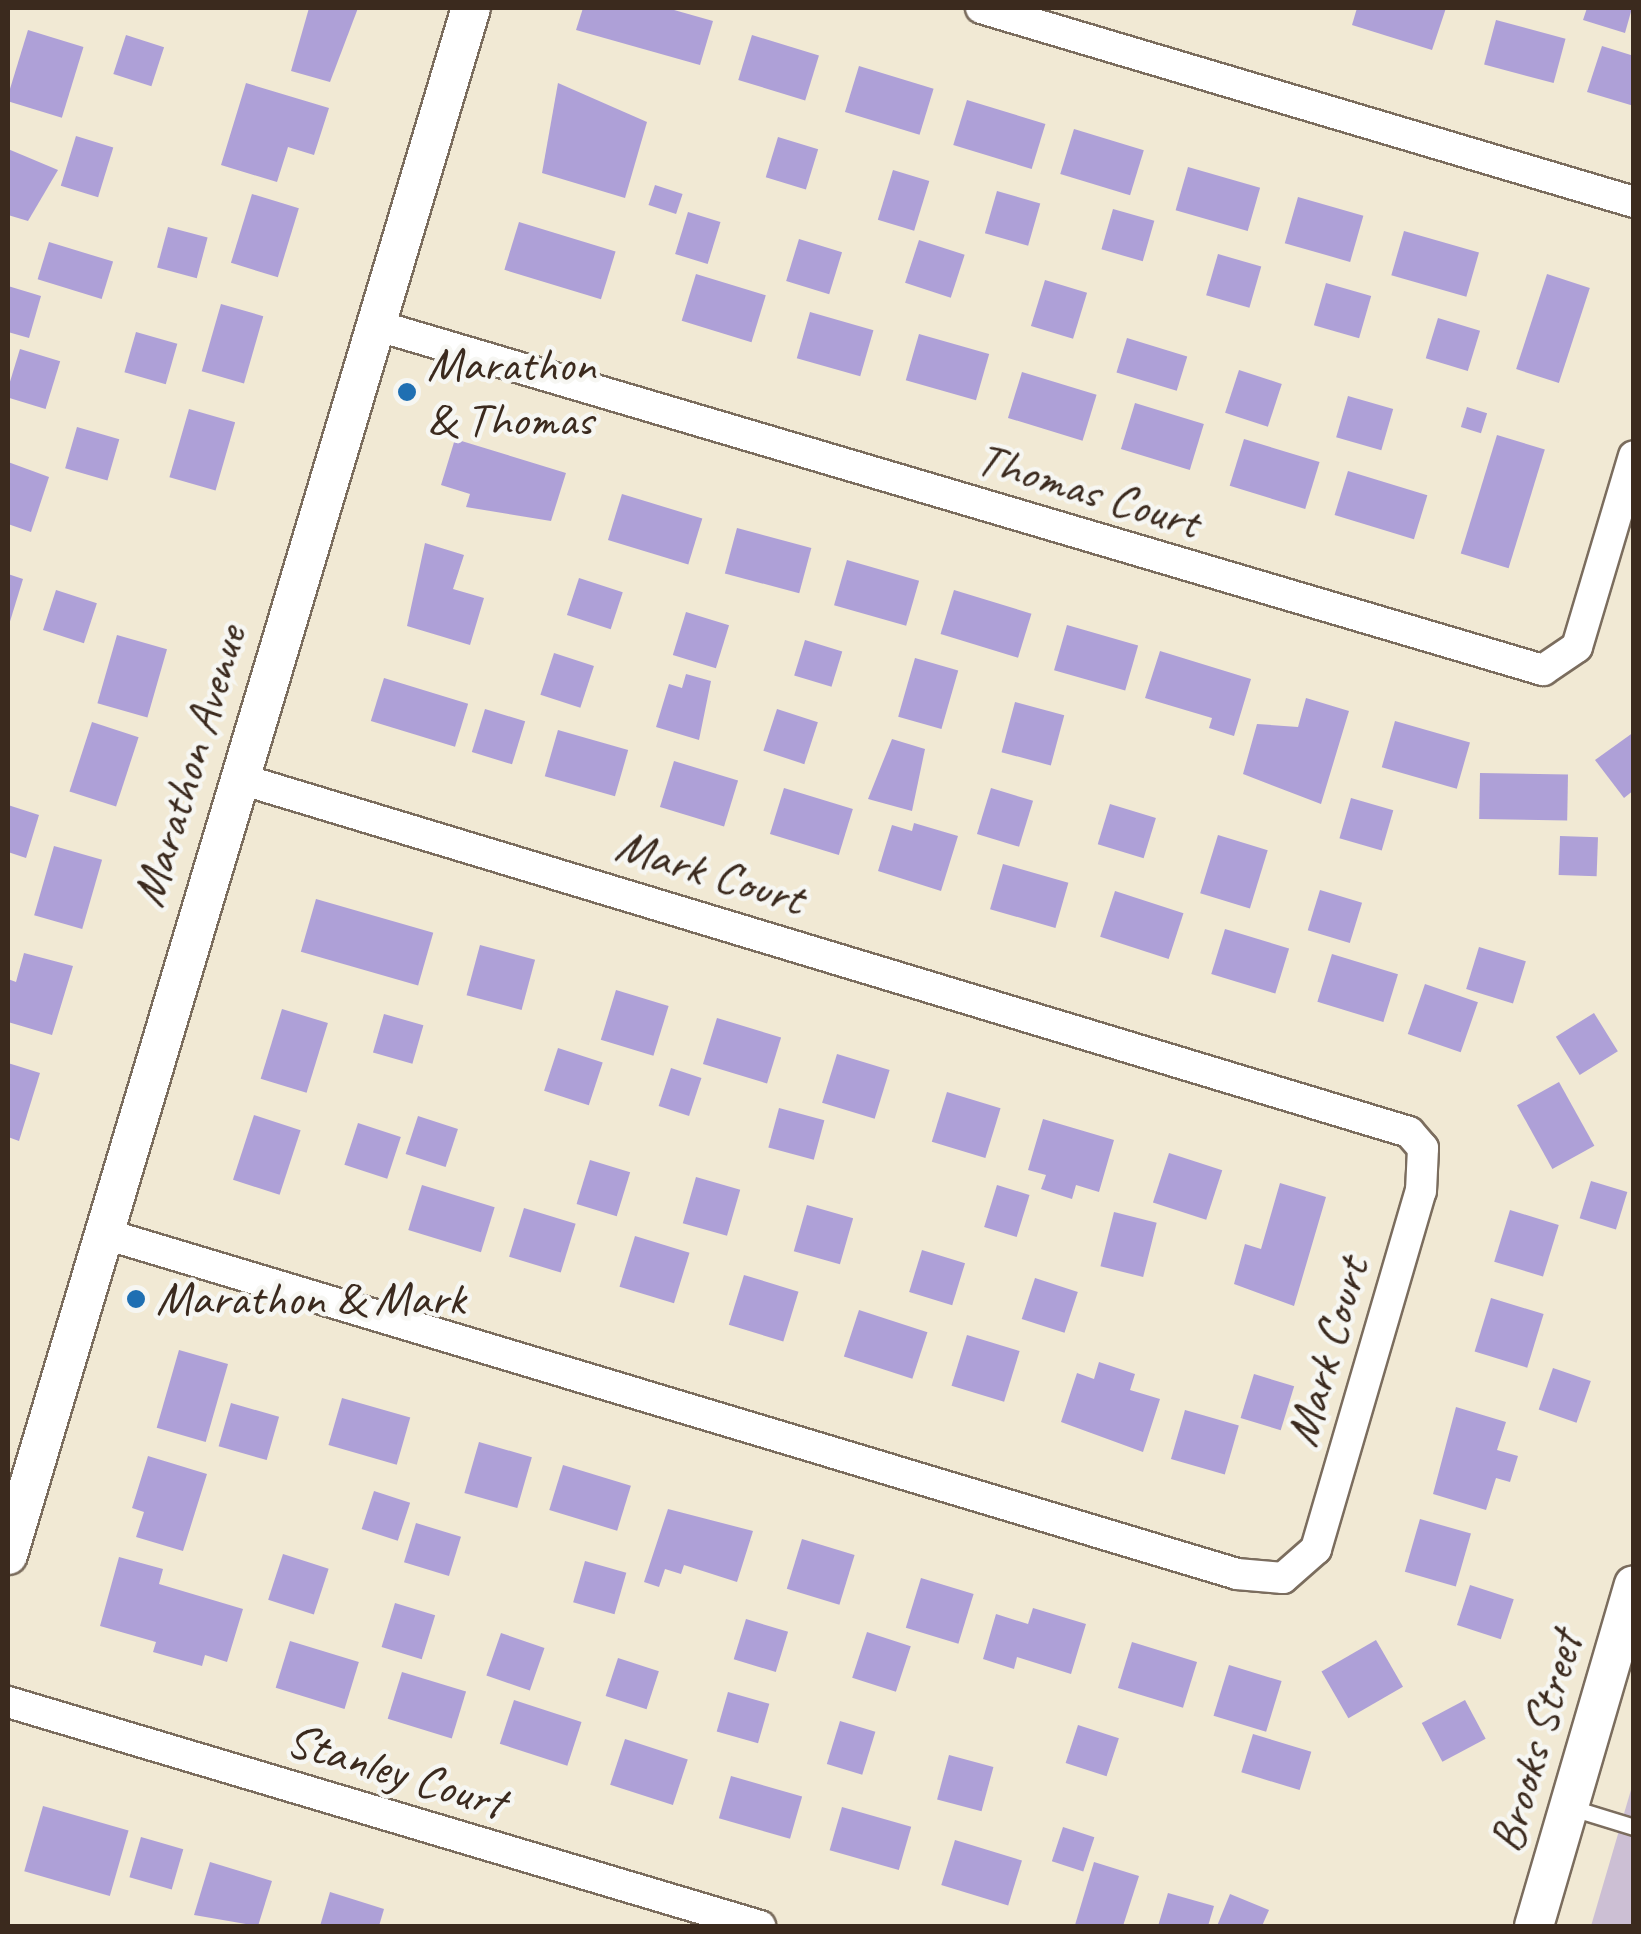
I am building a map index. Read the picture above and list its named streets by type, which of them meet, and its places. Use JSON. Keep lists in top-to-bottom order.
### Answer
{
  "streets": {
    "street": [
      "Thomas Court",
      "Marathon Avenue",
      "Mark Court",
      "Brooks Street",
      "Stanley Court"
    ]
  },
  "crossings": [
    ["Thomas Court", "Marathon Avenue"],
    ["Marathon Avenue", "Mark Court"]
  ],
  "places": ["Marathon & Thomas", "Marathon & Mark"]
}
